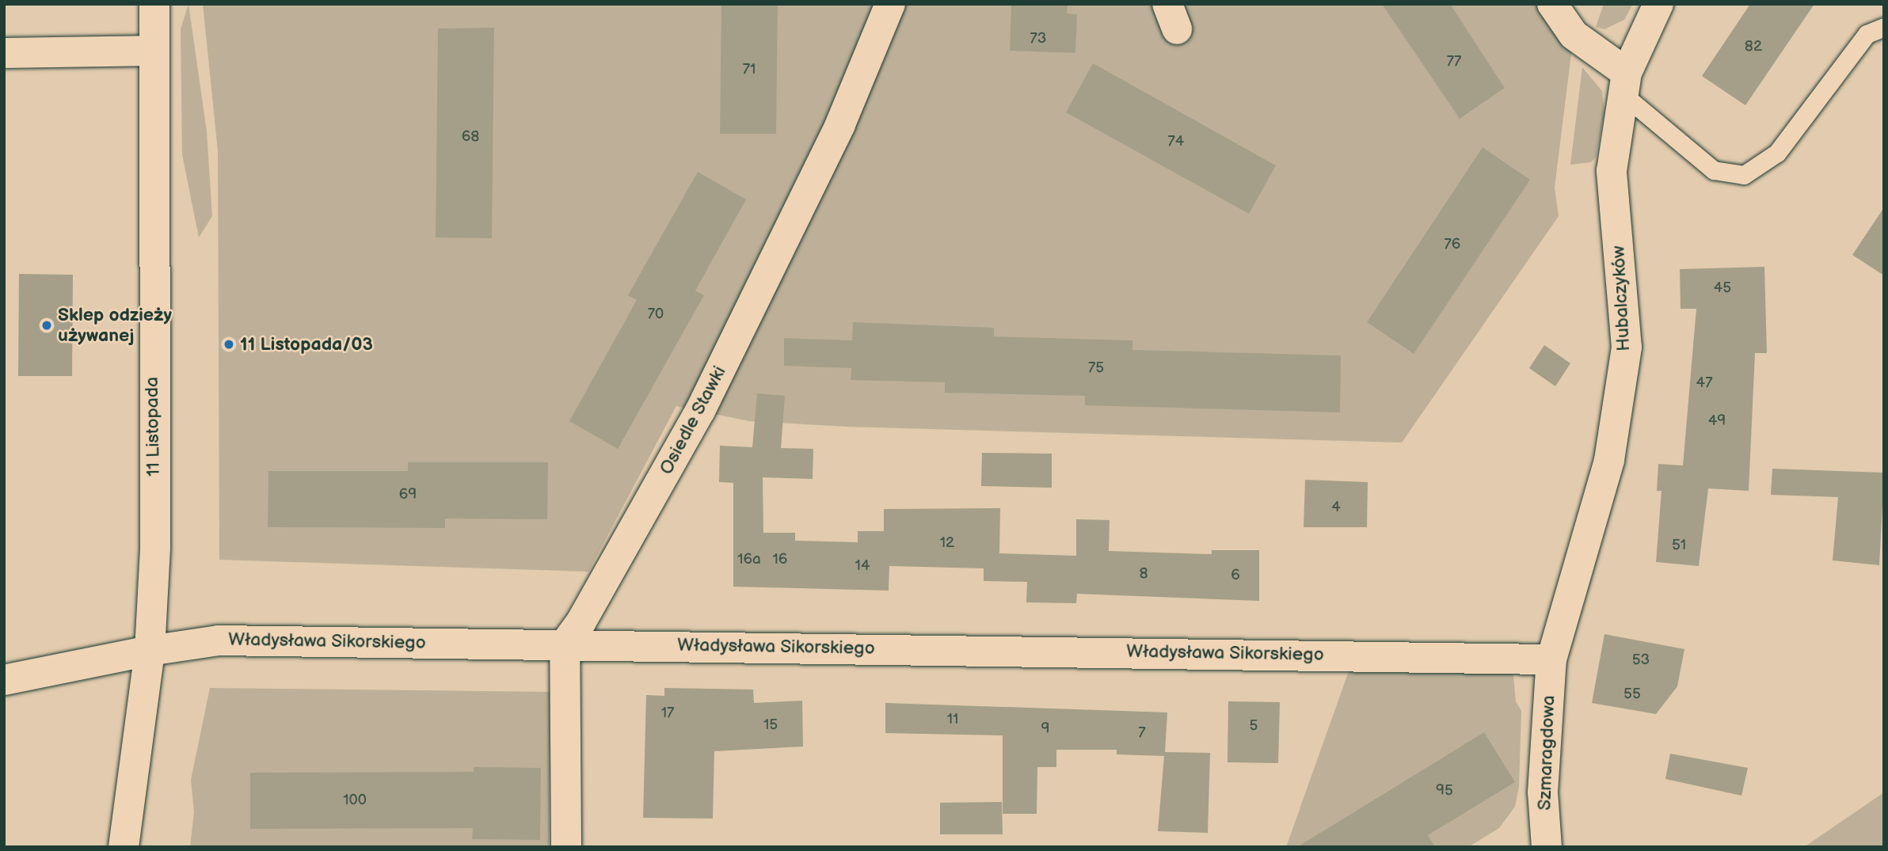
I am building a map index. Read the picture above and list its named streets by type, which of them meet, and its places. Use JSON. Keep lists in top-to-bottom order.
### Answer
{
  "streets": {
    "street": [
      "Hubalczyków",
      "Osiedle Stawki",
      "11 Listopada",
      "Władysława Sikorskiego",
      "Szmaragdowa"
    ]
  },
  "crossings": [
    ["Hubalczyków", "Władysława Sikorskiego"],
    ["Hubalczyków", "Szmaragdowa"],
    ["Osiedle Stawki", "Władysława Sikorskiego"],
    ["11 Listopada", "Władysława Sikorskiego"],
    ["Władysława Sikorskiego", "Szmaragdowa"]
  ],
  "places": ["Sklep odzieży używanej", "11 Listopada/03"],
  "house_numbers": [
    "73",
    "82",
    "77",
    "71",
    "68",
    "74",
    "76",
    "45",
    "70",
    "75",
    "47",
    "49",
    "69",
    "4",
    "12",
    "51",
    "16a",
    "16",
    "14",
    "8",
    "6",
    "53",
    "55",
    "17",
    "11",
    "15",
    "5",
    "9",
    "7",
    "95",
    "100"
  ]
}
